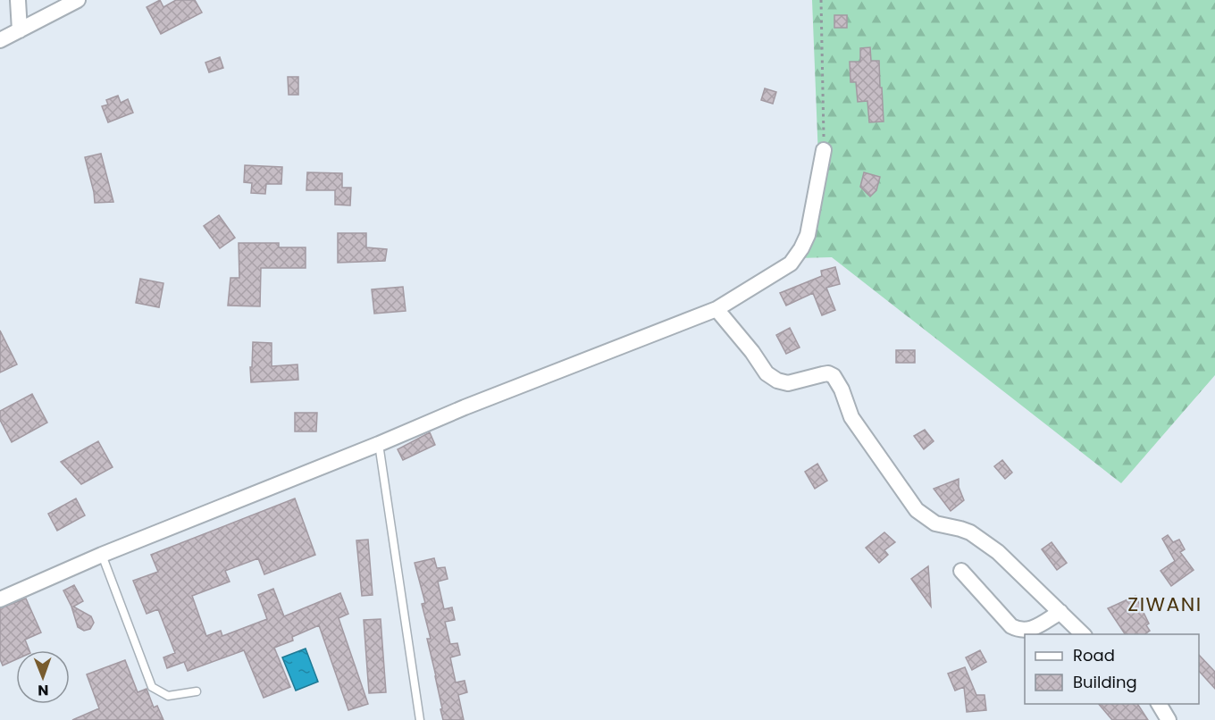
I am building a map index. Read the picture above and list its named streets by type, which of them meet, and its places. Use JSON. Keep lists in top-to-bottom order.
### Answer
{
  "districts": ["ZIWANI"],
  "legend": ["Road", "Building"],
  "north": "bottom"
}
